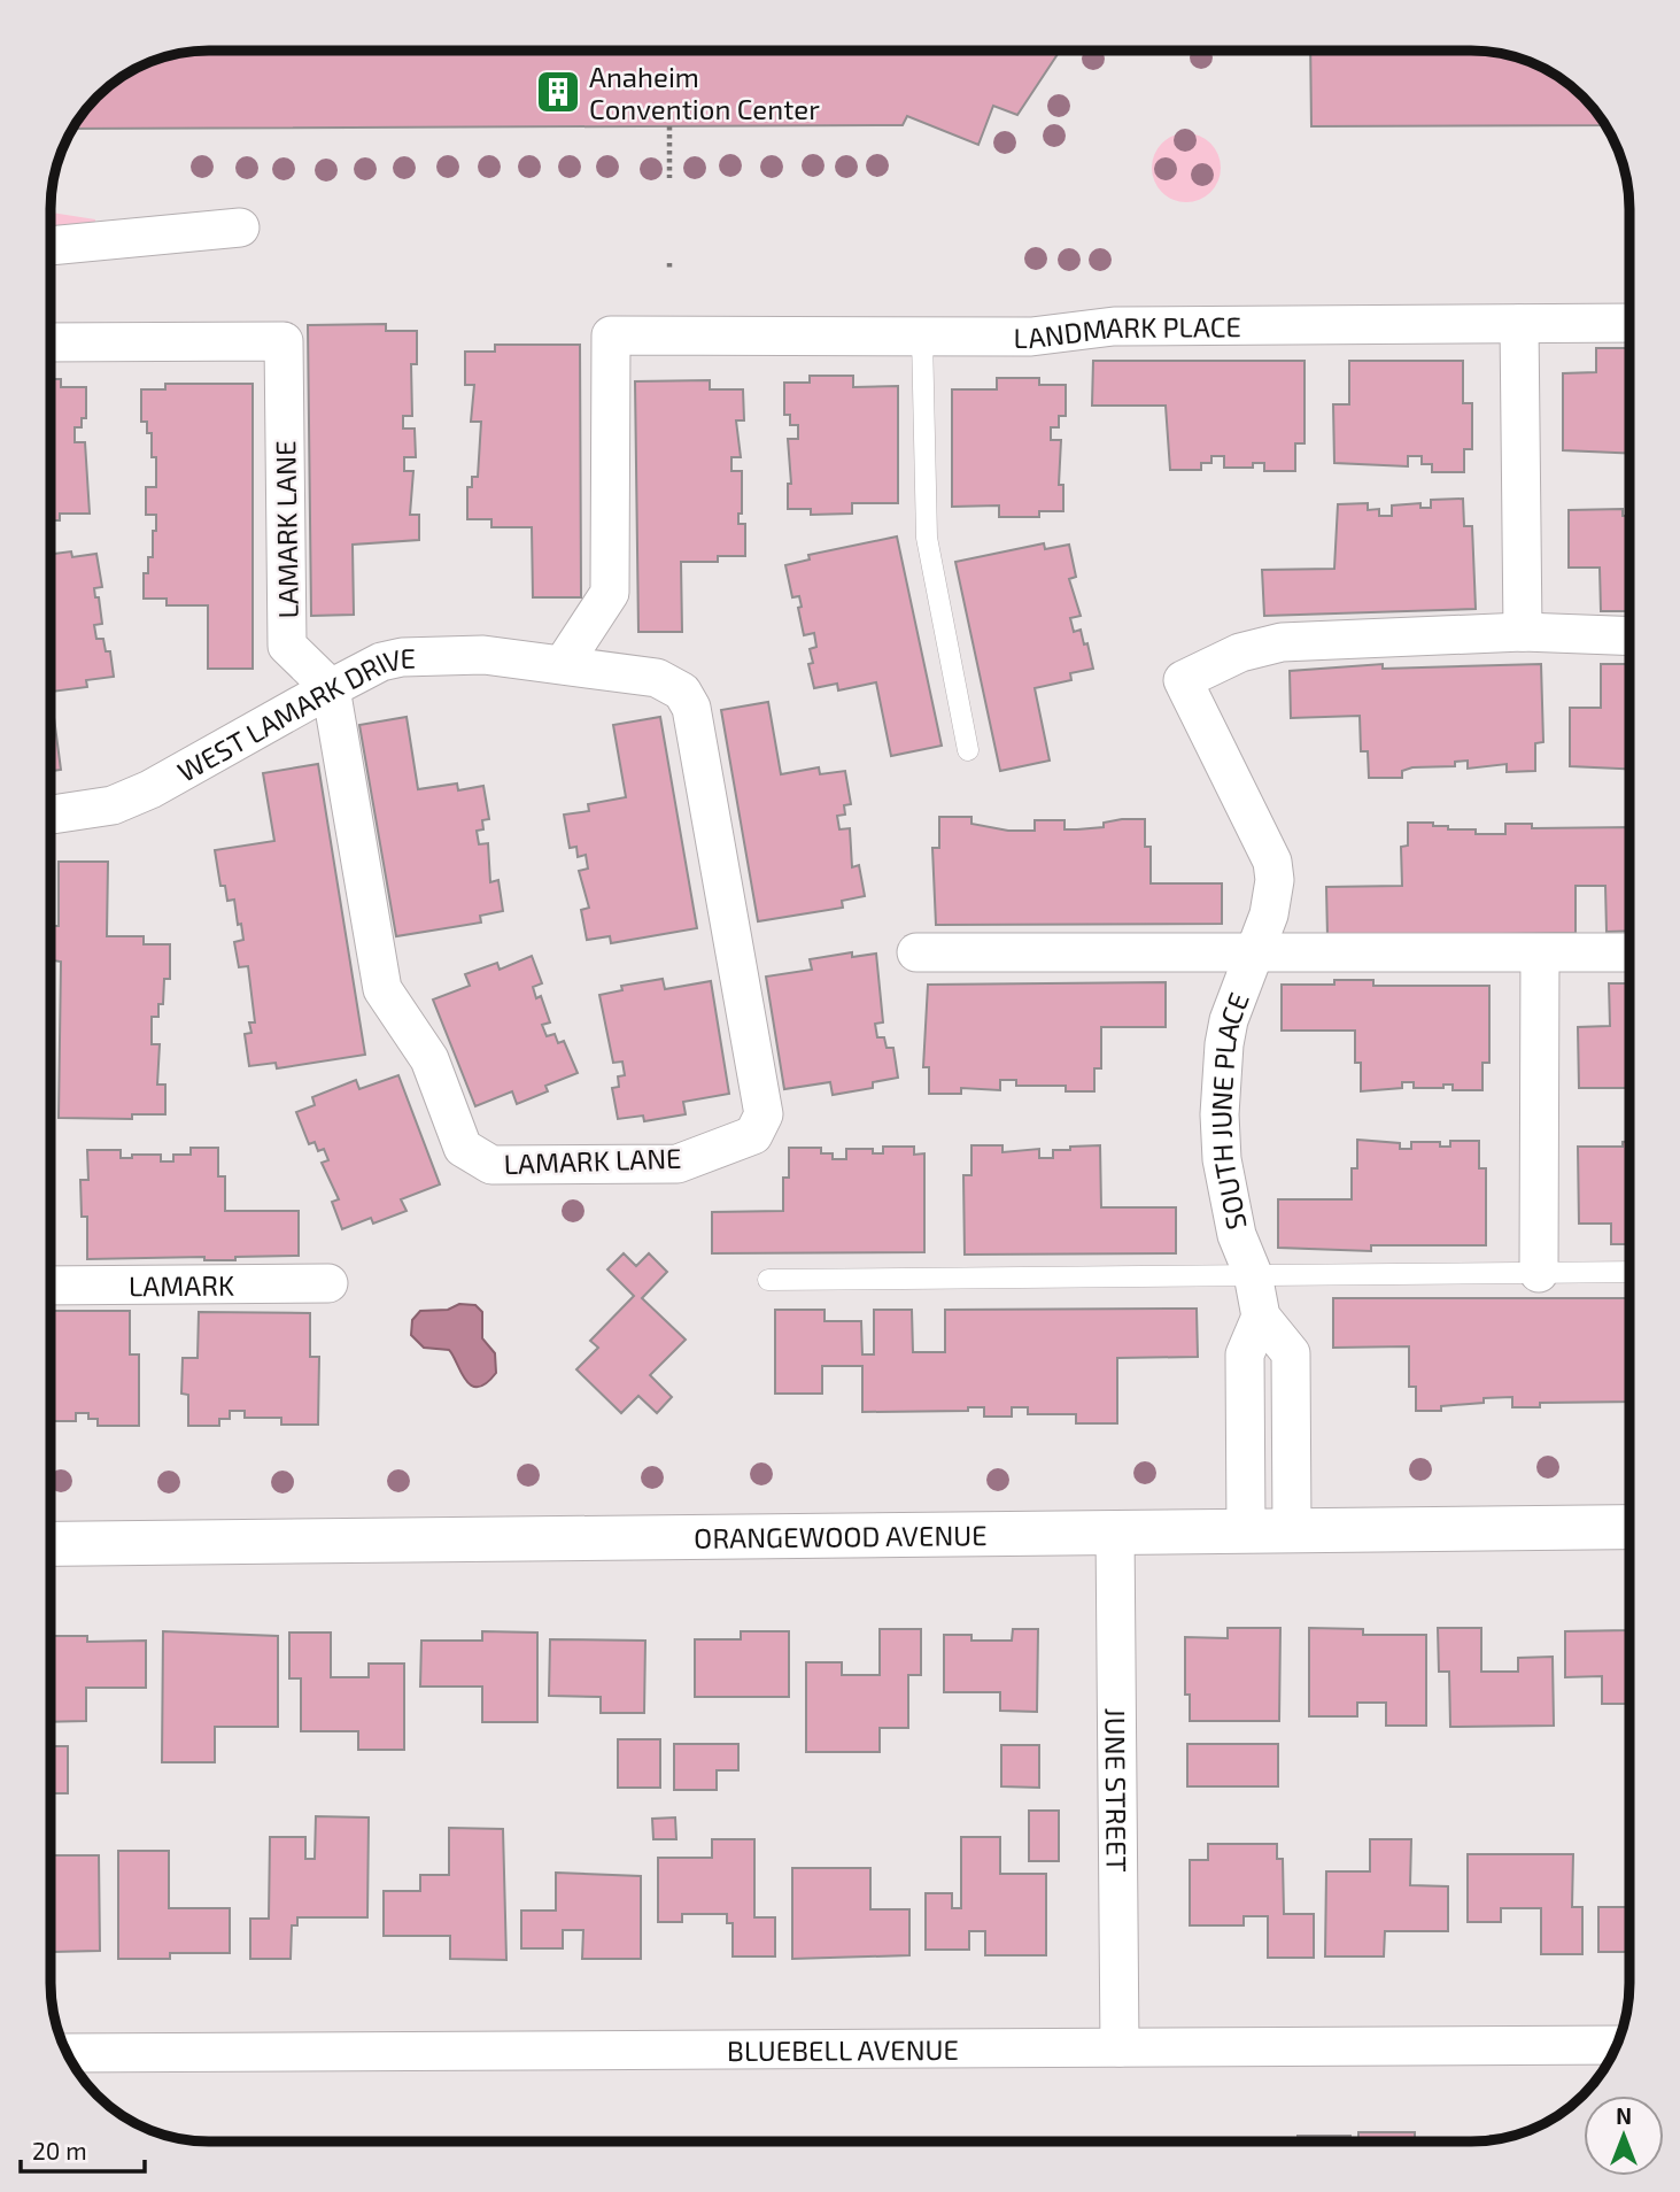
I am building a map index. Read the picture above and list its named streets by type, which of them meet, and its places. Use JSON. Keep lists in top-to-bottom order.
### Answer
{
  "streets": {
    "main road": ["ORANGEWOOD AVENUE"],
    "street": [
      "LANDMARK PLACE",
      "LAMARK LANE",
      "WEST LAMARK DRIVE",
      "SOUTH JUNE PLACE",
      "LAMARK",
      "JUNE STREET",
      "BLUEBELL AVENUE"
    ]
  },
  "crossings": [
    ["LANDMARK PLACE", "LAMARK LANE"],
    ["LANDMARK PLACE", "WEST LAMARK DRIVE"],
    ["LAMARK LANE", "WEST LAMARK DRIVE"],
    ["SOUTH JUNE PLACE", "ORANGEWOOD AVENUE"],
    ["ORANGEWOOD AVENUE", "JUNE STREET"],
    ["JUNE STREET", "BLUEBELL AVENUE"]
  ],
  "places": {
    "building": ["Anaheim Convention Center"]
  },
  "scale_bar": "20 m",
  "north": "top"
}
